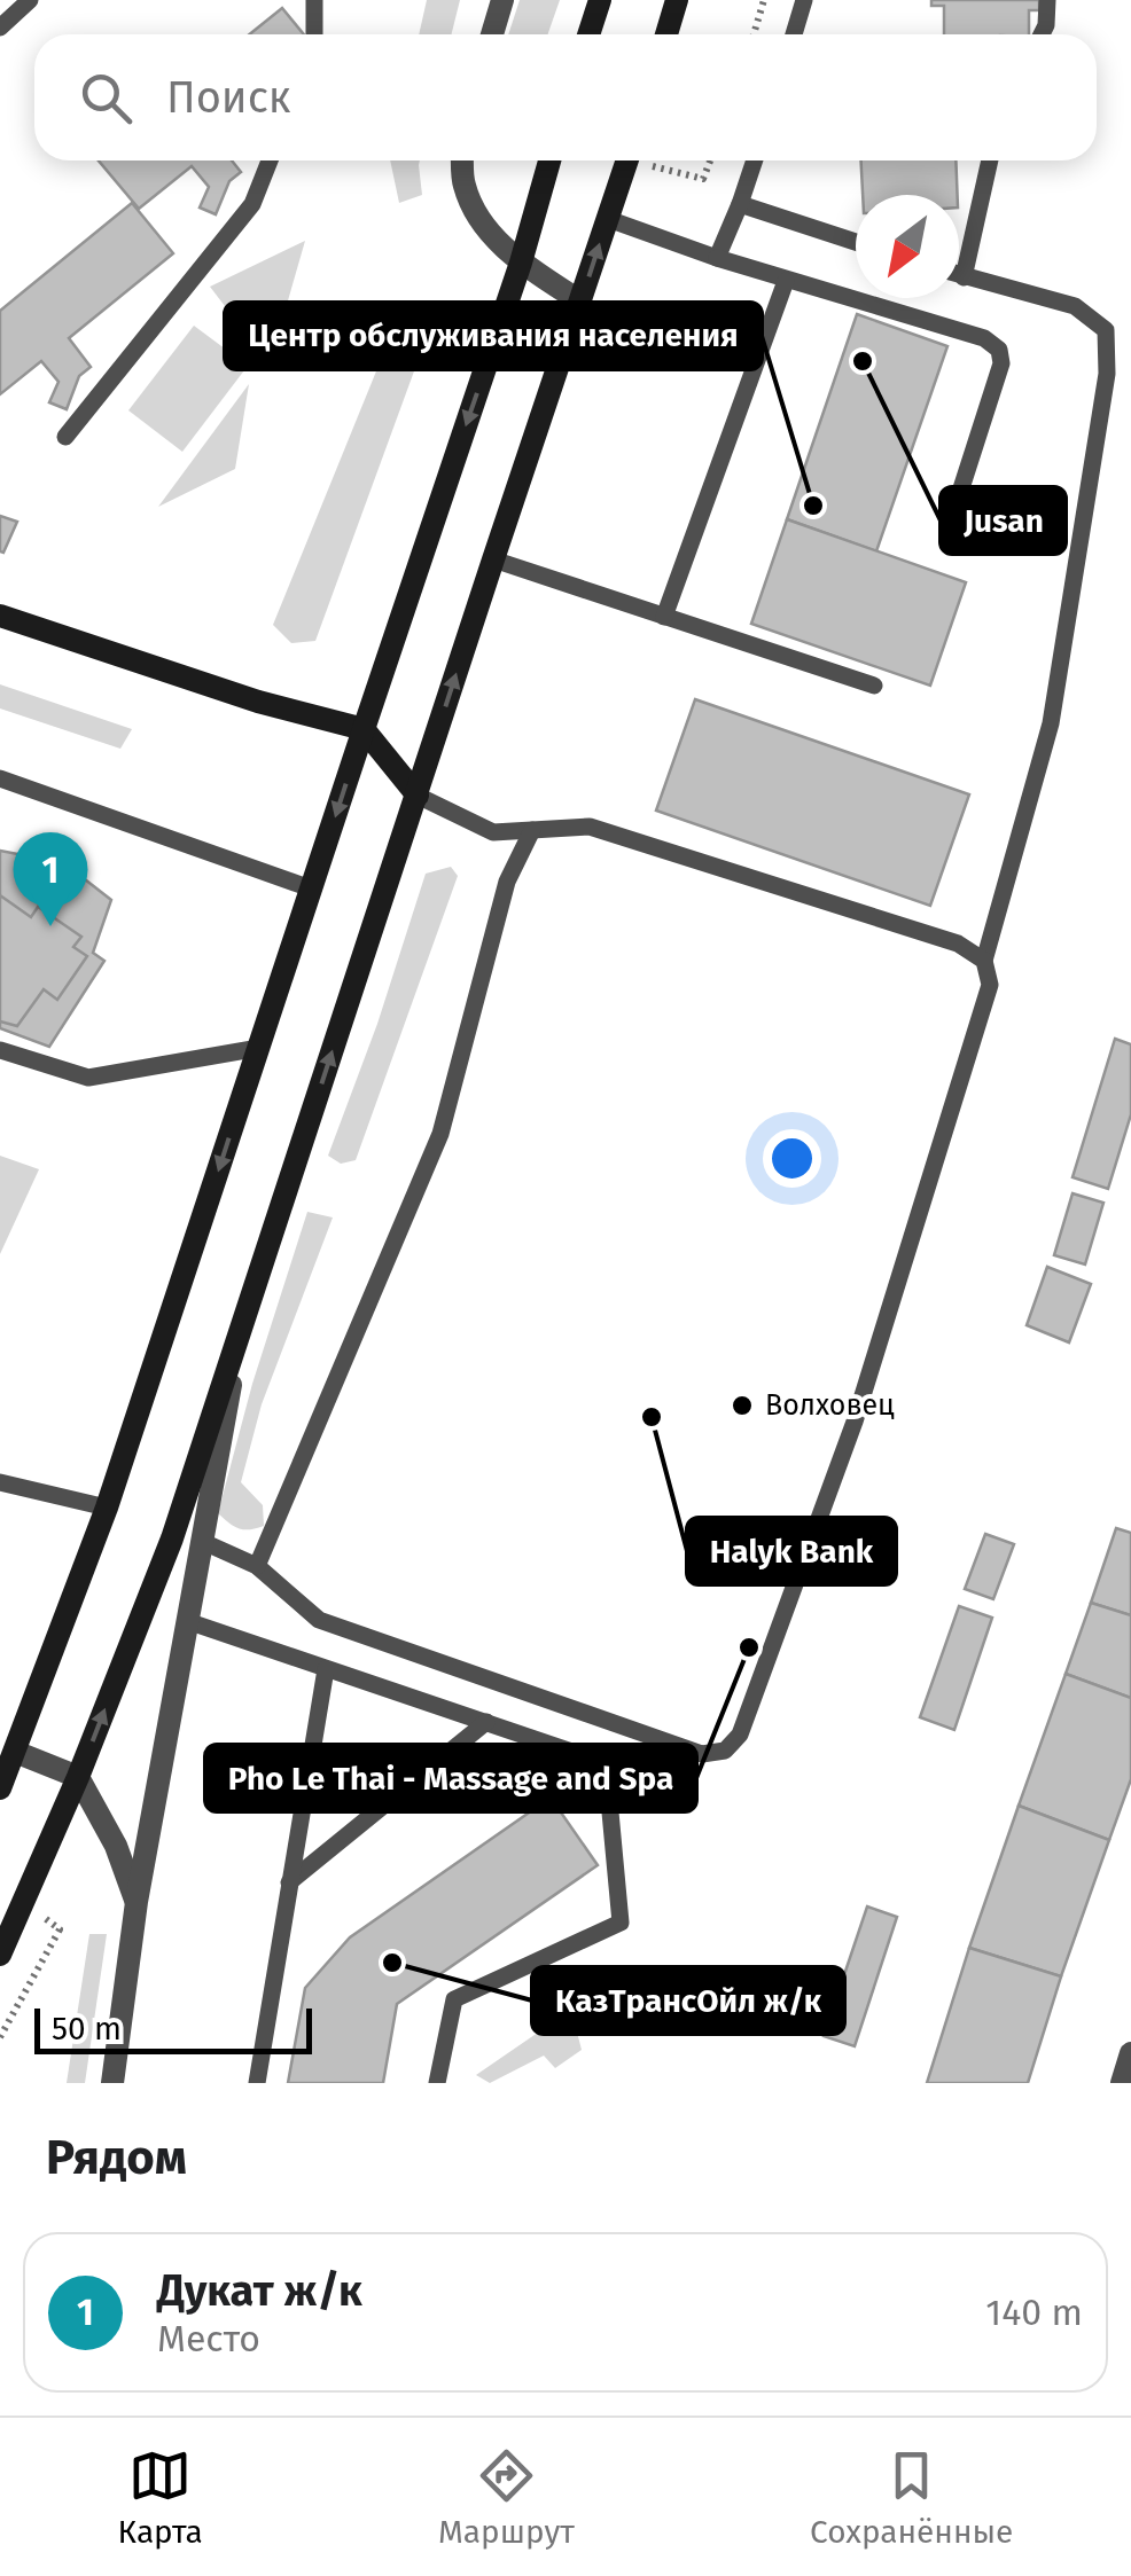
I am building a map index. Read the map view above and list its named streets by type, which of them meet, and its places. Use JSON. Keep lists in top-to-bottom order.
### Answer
{
  "places": [
    "Jusan",
    "Центр обслуживания населения",
    "Волховец",
    "Halyk Bank",
    "Pho Le Thai - Massage and Spa",
    "КазТрансОйл ж/к"
  ],
  "scale_bar": "50 m",
  "north": "bottom left",
  "page": {
    "search": "Поиск",
    "pins": "1",
    "scale": "50 m",
    "heading": "Рядом",
    "list": [
      {
        "mark": "1",
        "name": "Дукат ж/к",
        "note": "Место",
        "value": "140 m"
      }
    ],
    "nav": ["Карта", "Маршрут", "Сохранённые"]
  }
}
